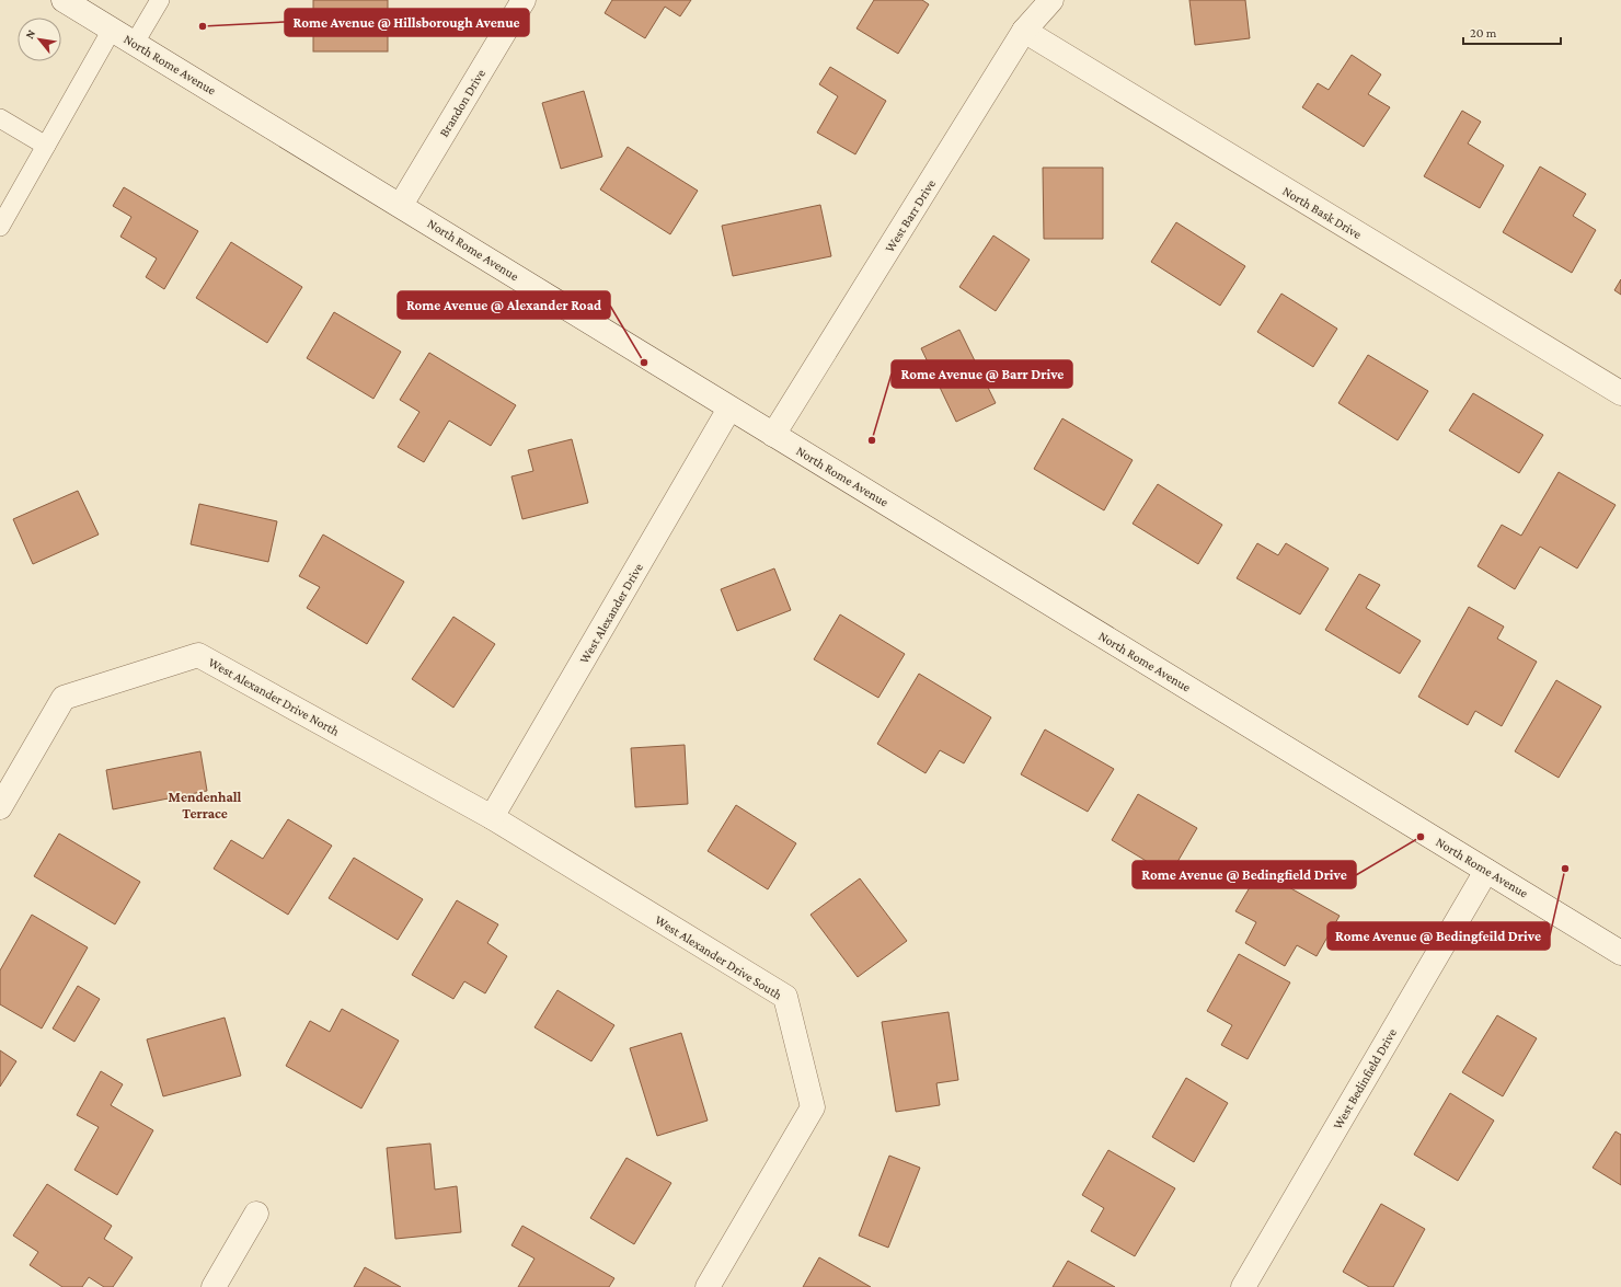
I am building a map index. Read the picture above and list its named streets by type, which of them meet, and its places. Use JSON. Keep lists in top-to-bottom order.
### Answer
{
  "streets": {
    "street": [
      "North Rome Avenue",
      "Brandon Drive",
      "North Bask Drive",
      "West Barr Drive",
      "West Alexander Drive",
      "West Alexander Drive North",
      "West Alexander Drive South",
      "West Bedinfield Drive"
    ]
  },
  "crossings": [
    ["North Rome Avenue", "Brandon Drive"],
    ["North Rome Avenue", "West Barr Drive"],
    ["North Rome Avenue", "West Alexander Drive"],
    ["North Rome Avenue", "West Bedinfield Drive"],
    ["North Bask Drive", "West Barr Drive"],
    ["West Alexander Drive", "West Alexander Drive North"],
    ["West Alexander Drive", "West Alexander Drive South"],
    ["West Alexander Drive North", "West Alexander Drive South"]
  ],
  "districts": ["Mendenhall Terrace"],
  "places": [
    "Rome Avenue @ Hillsborough Avenue",
    "Rome Avenue @ Alexander Road",
    "Rome Avenue @ Barr Drive",
    "Rome Avenue @ Bedingfield Drive",
    "Rome Avenue @ Bedingfeild Drive"
  ],
  "scale_bar": "20 m",
  "north": "top left"
}
